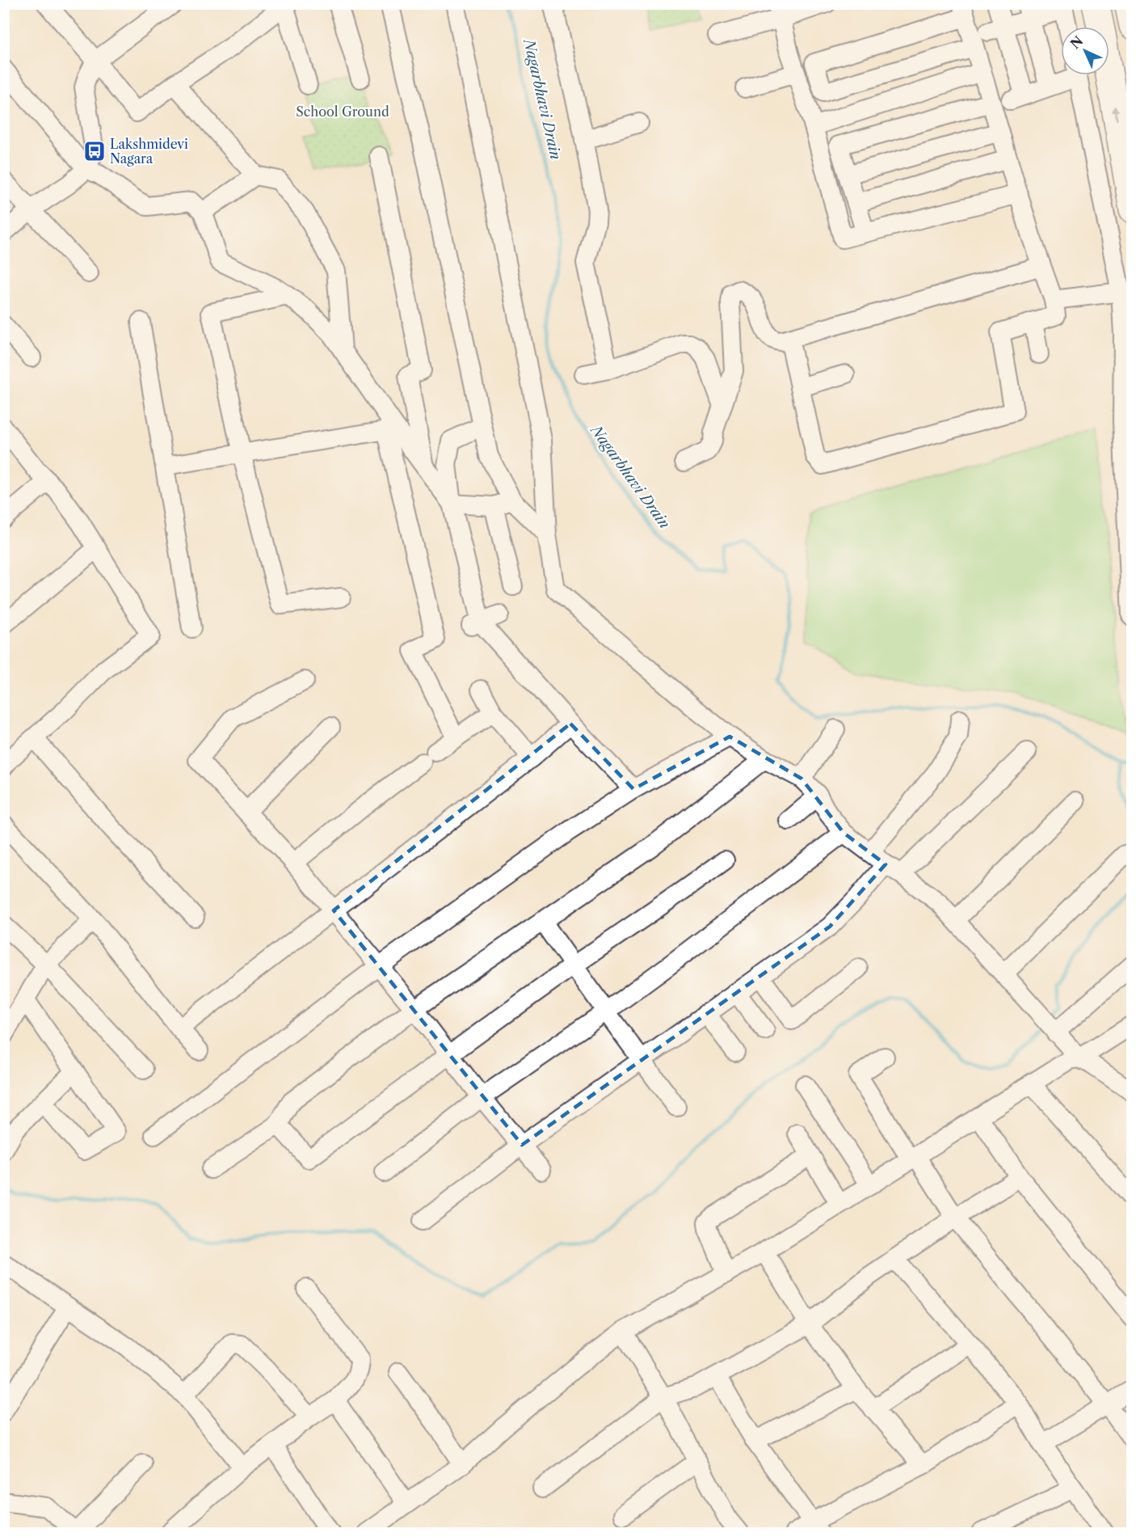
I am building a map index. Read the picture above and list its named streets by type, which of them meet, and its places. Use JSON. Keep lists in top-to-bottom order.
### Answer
{
  "water": ["Nagarbhavi Drain"],
  "parks": ["School Ground"],
  "places": {
    "bus stop": ["Lakshmidevi Nagara"]
  },
  "north": "top left"
}
